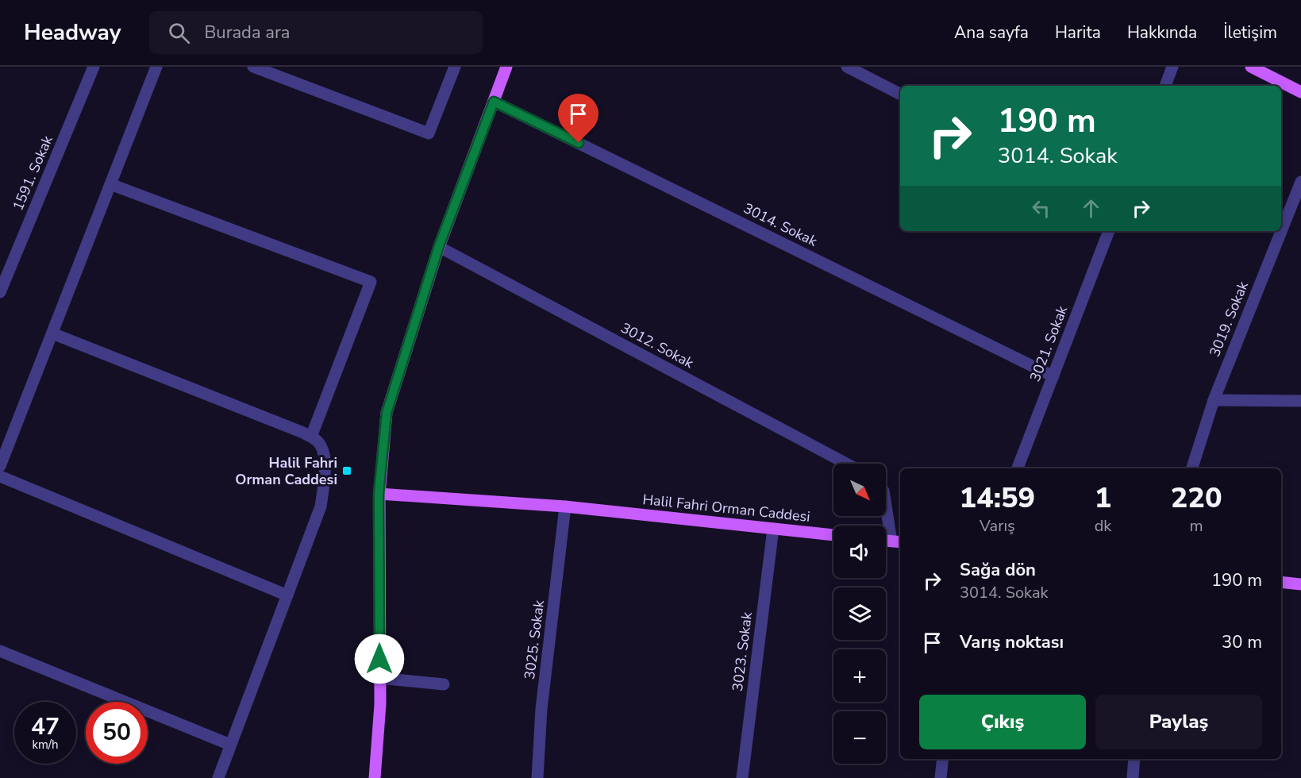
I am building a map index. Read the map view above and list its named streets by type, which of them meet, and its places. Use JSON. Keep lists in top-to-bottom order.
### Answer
{
  "streets": {
    "main road": ["Halil Fahri Orman Caddesi"],
    "street": [
      "1591. Sokak",
      "3014. Sokak",
      "3019. Sokak",
      "3021. Sokak",
      "3012. Sokak",
      "3025. Sokak",
      "3023. Sokak"
    ]
  },
  "crossings": [
    ["3014. Sokak", "3021. Sokak"],
    ["Halil Fahri Orman Caddesi", "3025. Sokak"],
    ["Halil Fahri Orman Caddesi", "3023. Sokak"]
  ],
  "places": {
    "transit": ["Halil Fahri Orman Caddesi"]
  },
  "north": "bottom right",
  "page": {
    "header": "Headway",
    "search": "Burada ara",
    "nav": [
      "Ana sayfa",
      "Harita",
      "Hakkında",
      "İletişim"
    ],
    "turn": ["190 m", "3014. Sokak"],
    "map_buttons": ["+", "−"],
    "eta": [
      "14:59",
      "Varış",
      "1",
      "dk",
      "220",
      "m"
    ],
    "list": [
      {
        "name": "Sağa dön",
        "note": "3014. Sokak",
        "value": "190 m"
      },
      {
        "name": "Varış noktası",
        "value": "30 m"
      }
    ],
    "buttons": ["Çıkış", "Paylaş"],
    "speed": "47 km/h",
    "limit": "50"
  }
}
